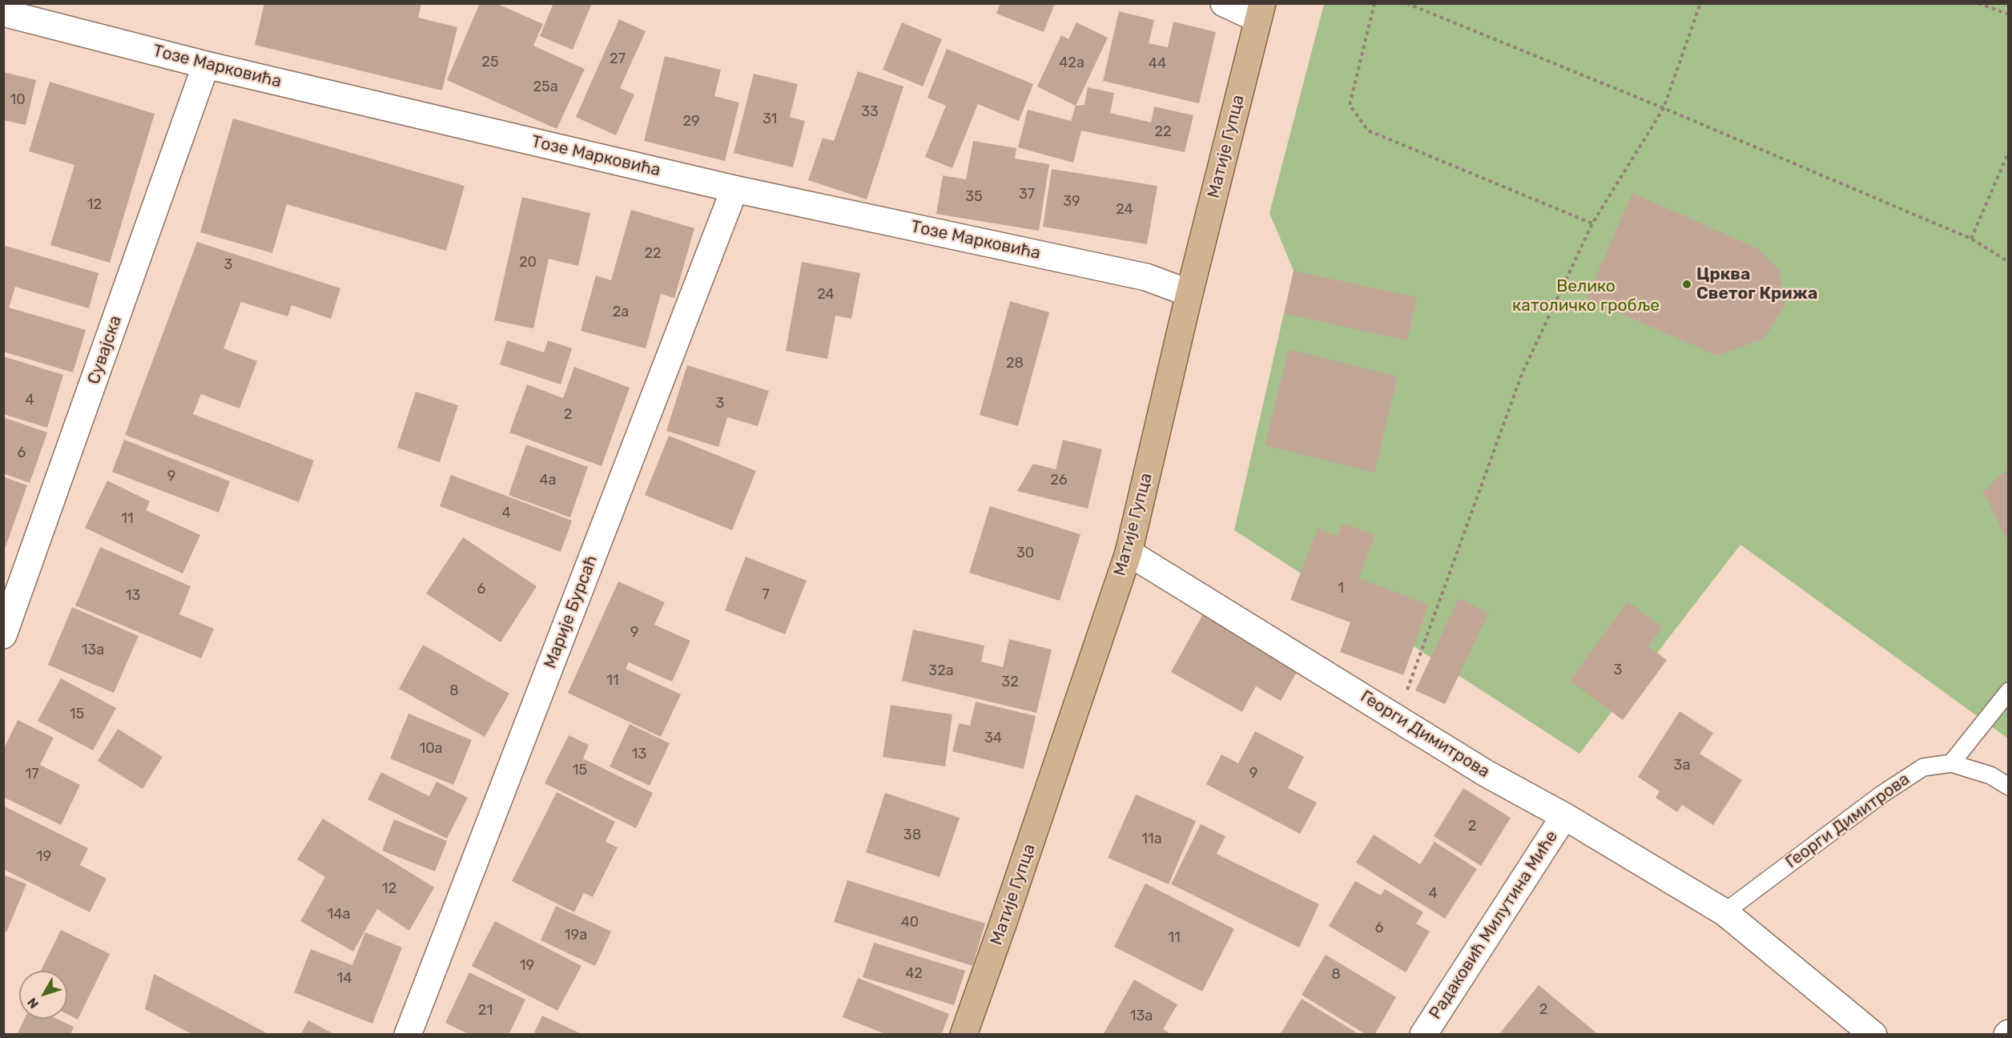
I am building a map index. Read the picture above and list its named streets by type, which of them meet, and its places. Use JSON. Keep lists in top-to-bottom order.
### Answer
{
  "streets": {
    "main road": ["Матије Гупца"],
    "street": [
      "Тозе Марковића",
      "Сувајска",
      "Марије Бурсаћ",
      "Георги Димитрова",
      "Радаковић Милутина Миће"
    ]
  },
  "crossings": [
    ["Тозе Марковића", "Матије Гупца"],
    ["Тозе Марковића", "Сувајска"],
    ["Тозе Марковића", "Марије Бурсаћ"],
    ["Матије Гупца", "Георги Димитрова"],
    ["Георги Димитрова", "Радаковић Милутина Миће"]
  ],
  "parks": ["Велико католичко гробље"],
  "places": ["Црква Светог Крижа"],
  "house_numbers": [
    "27",
    "25",
    "42a",
    "44",
    "25a",
    "10",
    "33",
    "31",
    "29",
    "22",
    "37",
    "35",
    "39",
    "12",
    "24",
    "22",
    "20",
    "3",
    "24",
    "2a",
    "28",
    "4",
    "3",
    "2",
    "6",
    "9",
    "4a",
    "26",
    "4",
    "11",
    "30",
    "1",
    "6",
    "7",
    "13",
    "9",
    "13a",
    "3",
    "32a",
    "11",
    "32",
    "8",
    "15",
    "34",
    "10a",
    "13",
    "3a",
    "15",
    "9",
    "17",
    "2",
    "38",
    "11a",
    "19",
    "12",
    "4",
    "14a",
    "40",
    "6",
    "19a",
    "11",
    "19",
    "42",
    "8",
    "14",
    "2",
    "21",
    "13a"
  ],
  "north": "bottom left"
}
